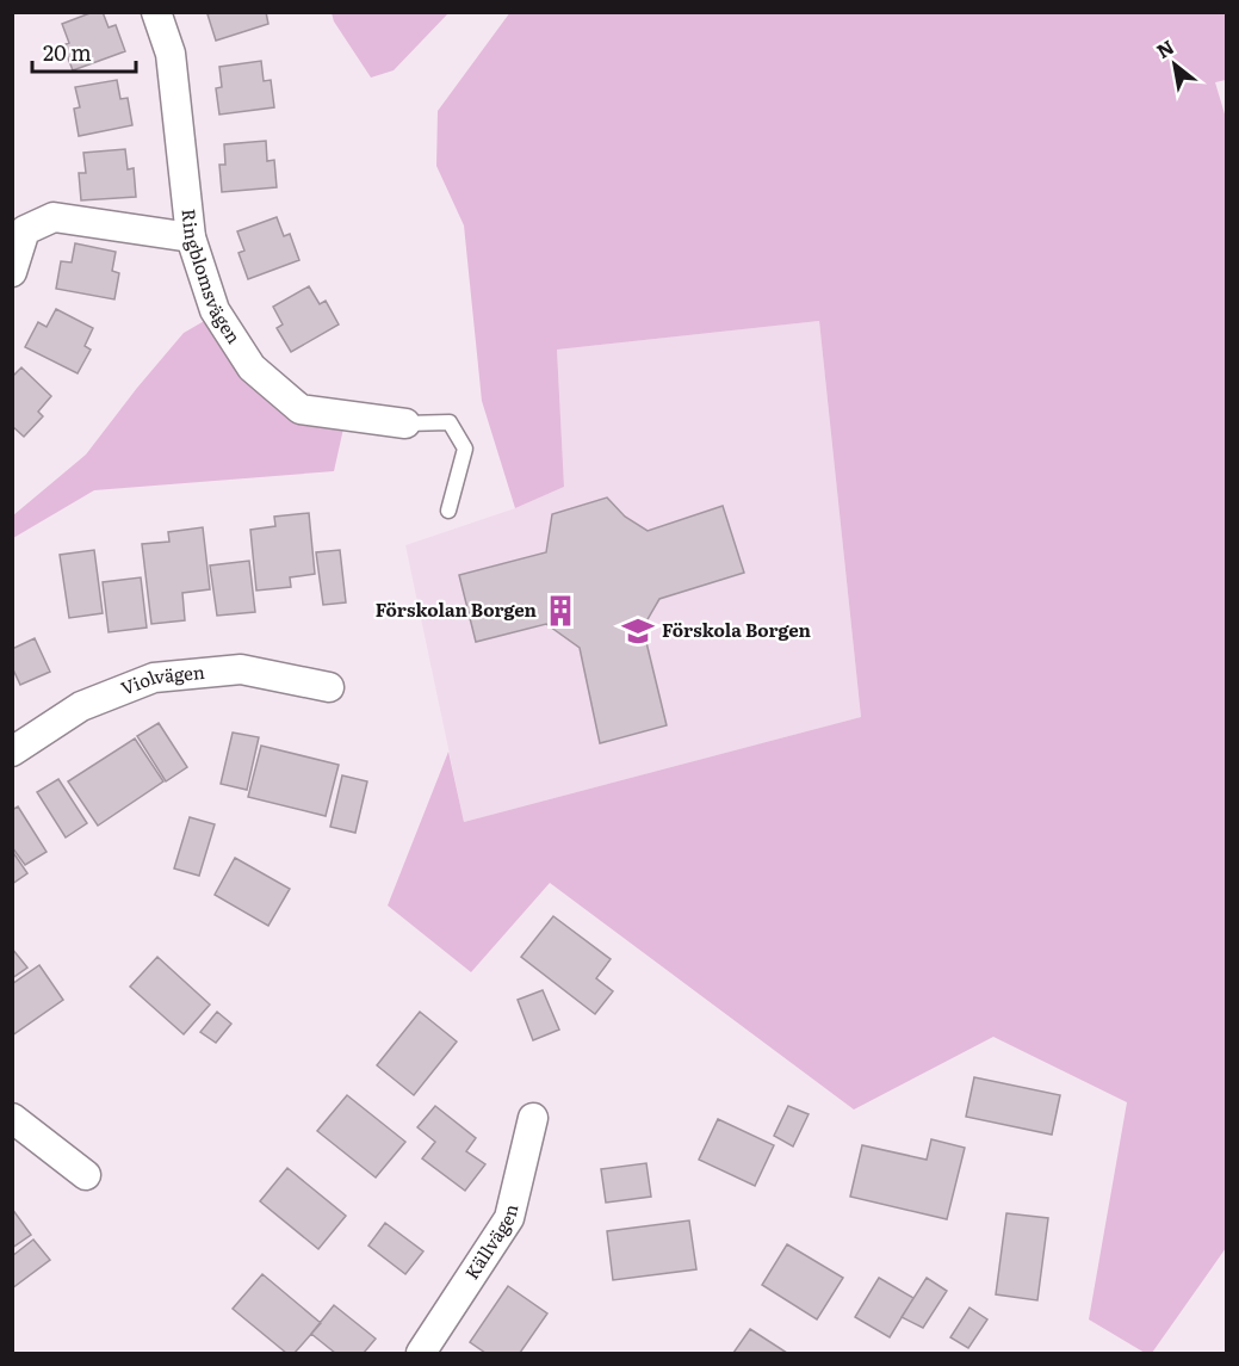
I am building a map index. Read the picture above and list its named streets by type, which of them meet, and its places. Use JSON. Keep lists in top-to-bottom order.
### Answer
{
  "streets": {
    "street": ["Ringblomsvägen", "Violvägen", "Källvägen"]
  },
  "places": {
    "building": ["Förskolan Borgen"],
    "school or university": ["Förskola Borgen"]
  },
  "scale_bar": "20 m",
  "north": "top left"
}
